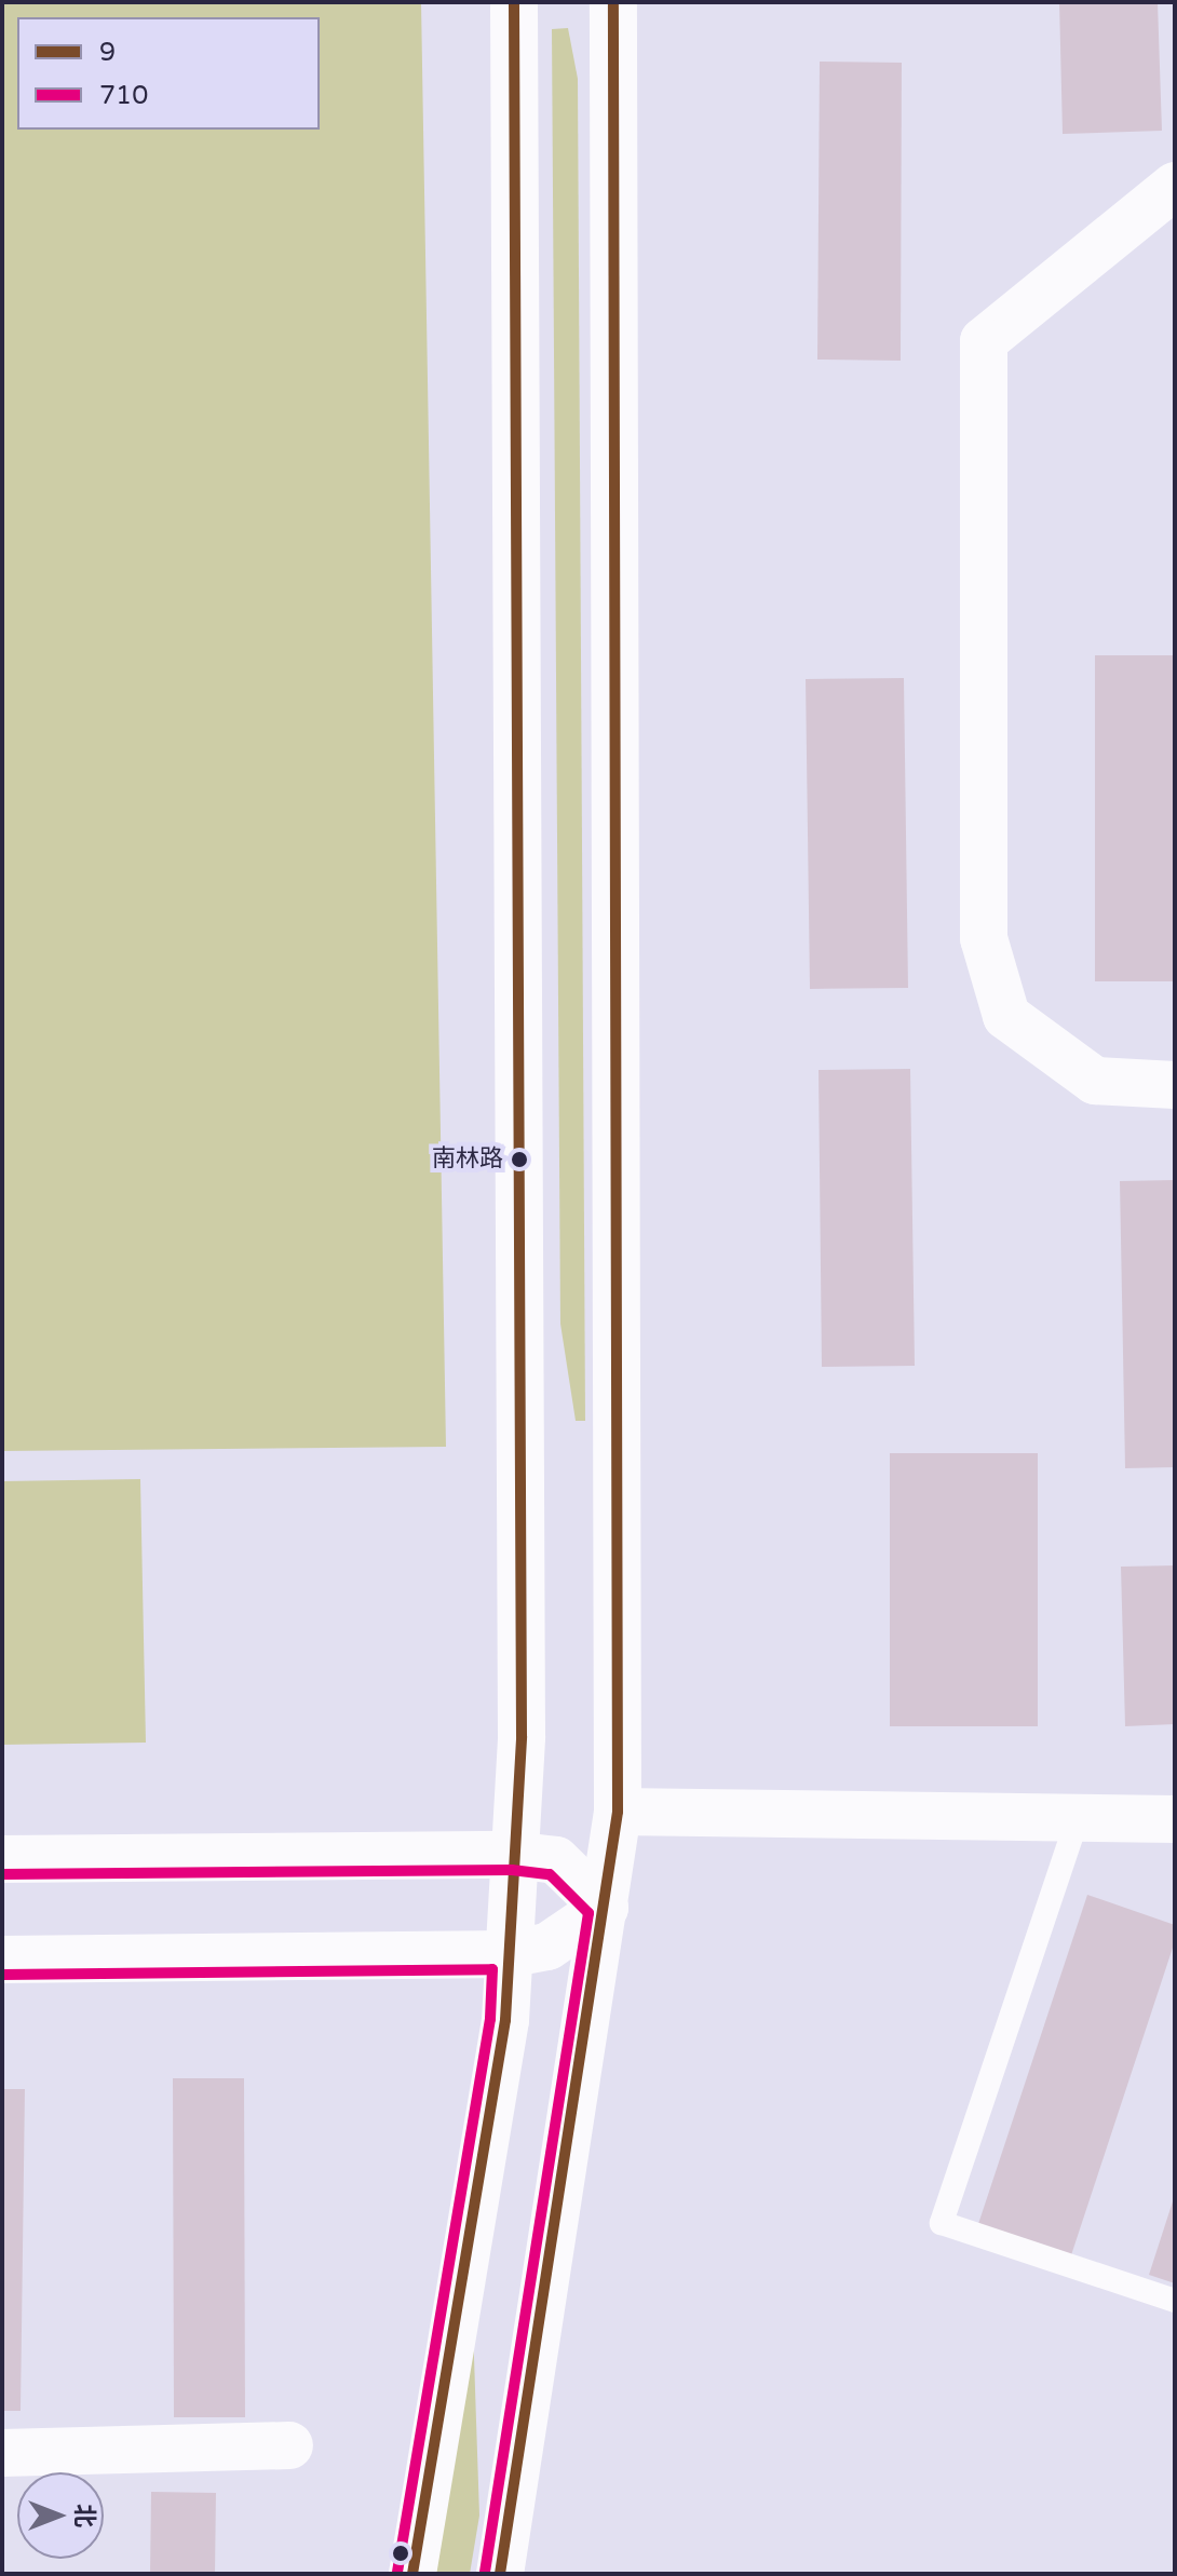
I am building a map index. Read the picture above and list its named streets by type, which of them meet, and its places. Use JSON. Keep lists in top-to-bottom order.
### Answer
{
  "places": ["南林路"],
  "lines": ["transit line 9", "transit line 710"],
  "legend": ["9", "710"],
  "north": "right"
}
